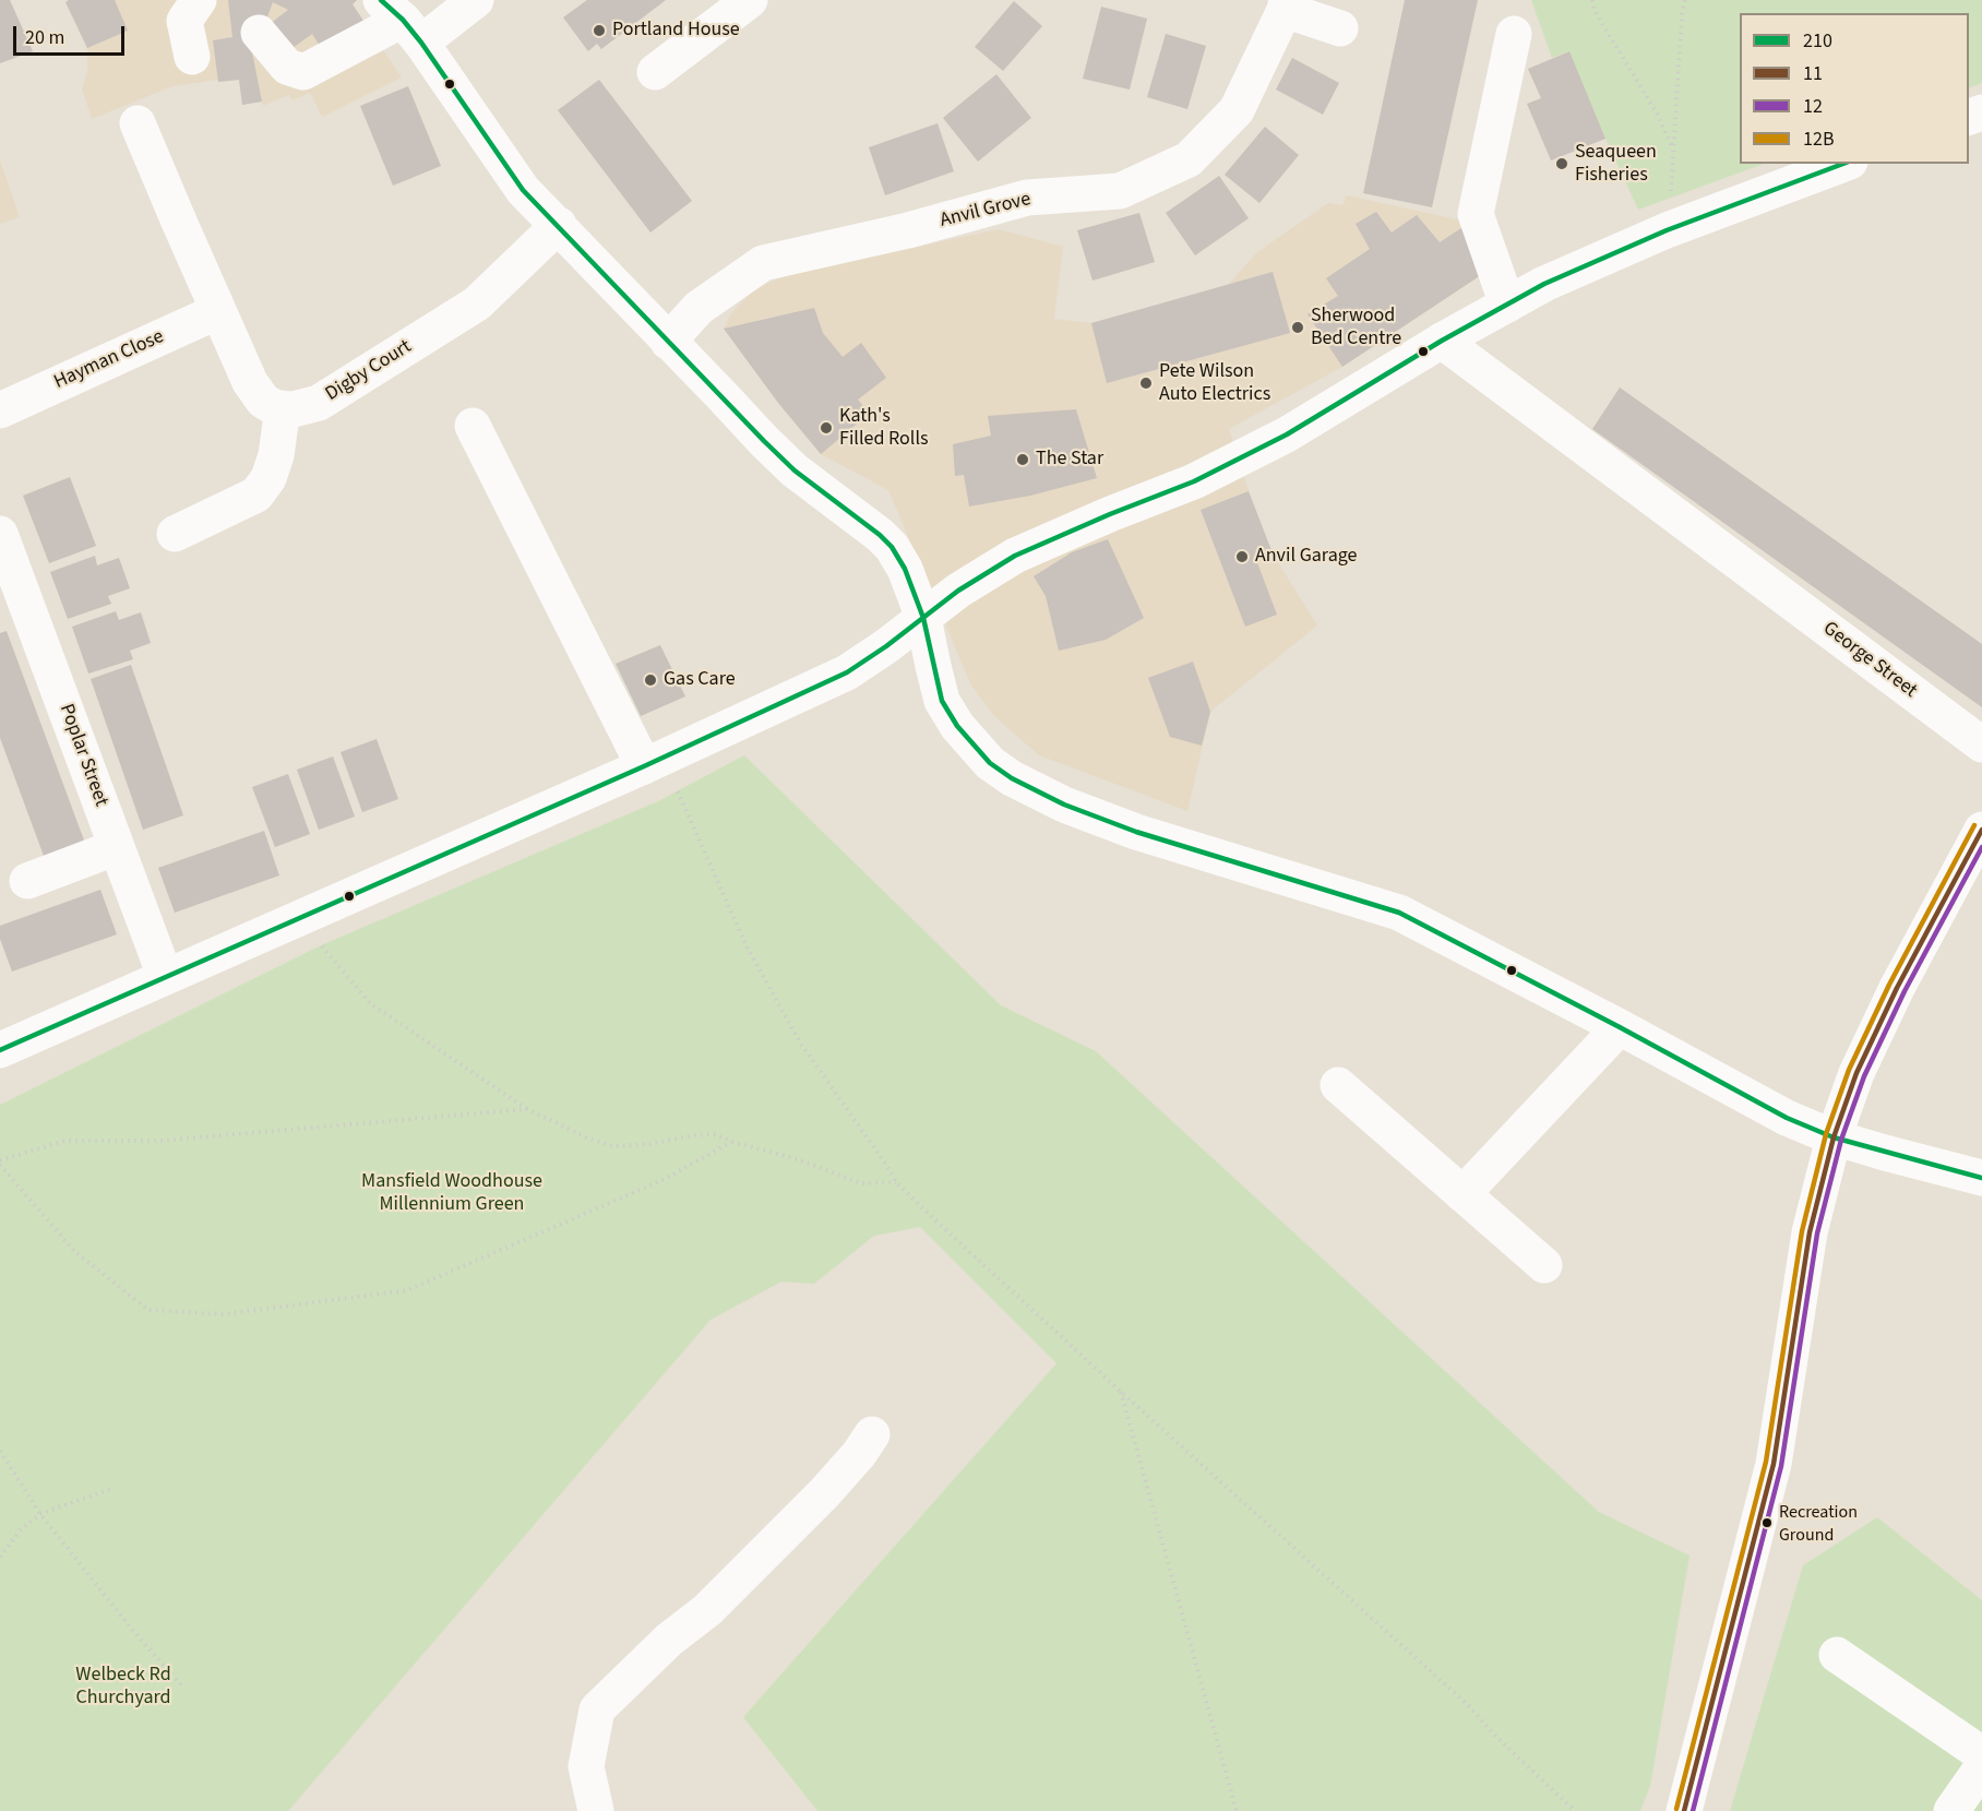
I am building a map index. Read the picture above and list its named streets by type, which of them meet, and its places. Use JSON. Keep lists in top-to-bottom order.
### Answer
{
  "streets": {
    "main road": [
      "Anvil Grove",
      "Hayman Close",
      "Digby Court",
      "George Street",
      "Poplar Street"
    ]
  },
  "parks": ["Mansfield Woodhouse Millennium Green", "Welbeck Rd Churchyard"],
  "places": [
    "Portland House",
    "Seaqueen Fisheries",
    "Sherwood Bed Centre",
    "Pete Wilson Auto Electrics",
    "Kath's Filled Rolls",
    "The Star",
    "Anvil Garage",
    "Gas Care",
    "Recreation Ground"
  ],
  "lines": [
    "transit line 210",
    "transit line 12B",
    "transit line 11",
    "transit line 12"
  ],
  "legend": [
    "210",
    "11",
    "12",
    "12B"
  ],
  "scale_bar": "20 m"
}
